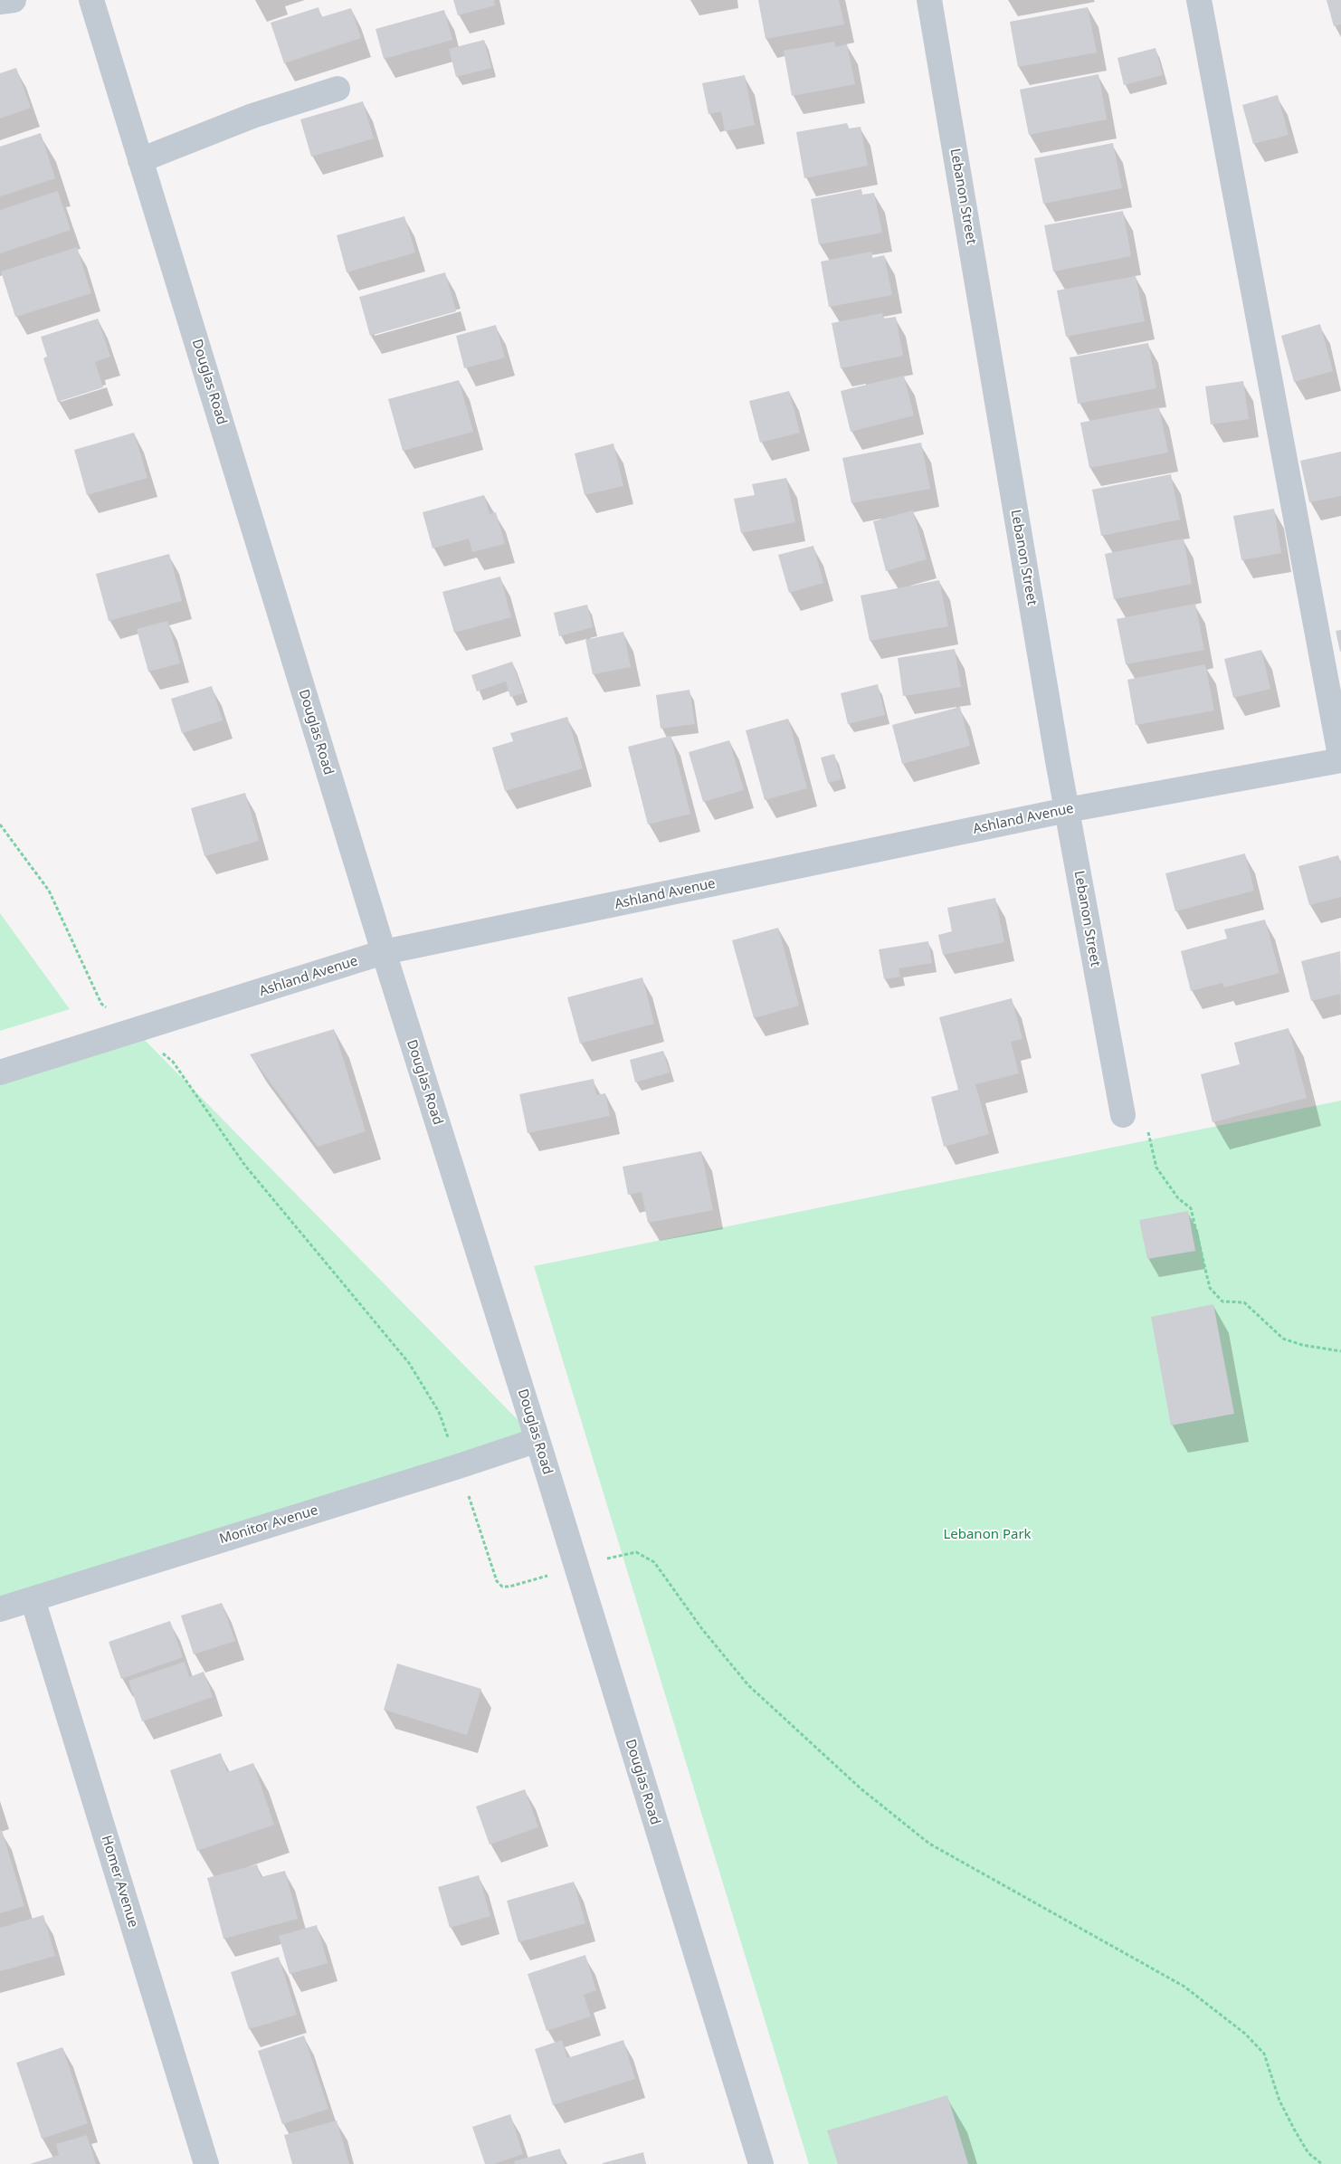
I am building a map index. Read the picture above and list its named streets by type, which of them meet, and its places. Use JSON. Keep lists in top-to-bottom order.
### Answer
{
  "streets": {
    "street": [
      "Lebanon Street",
      "Douglas Road",
      "Ashland Avenue",
      "Monitor Avenue",
      "Homer Avenue"
    ]
  },
  "crossings": [
    ["Lebanon Street", "Ashland Avenue"],
    ["Douglas Road", "Ashland Avenue"],
    ["Douglas Road", "Monitor Avenue"],
    ["Monitor Avenue", "Homer Avenue"]
  ],
  "parks": ["Lebanon Park"]
}
